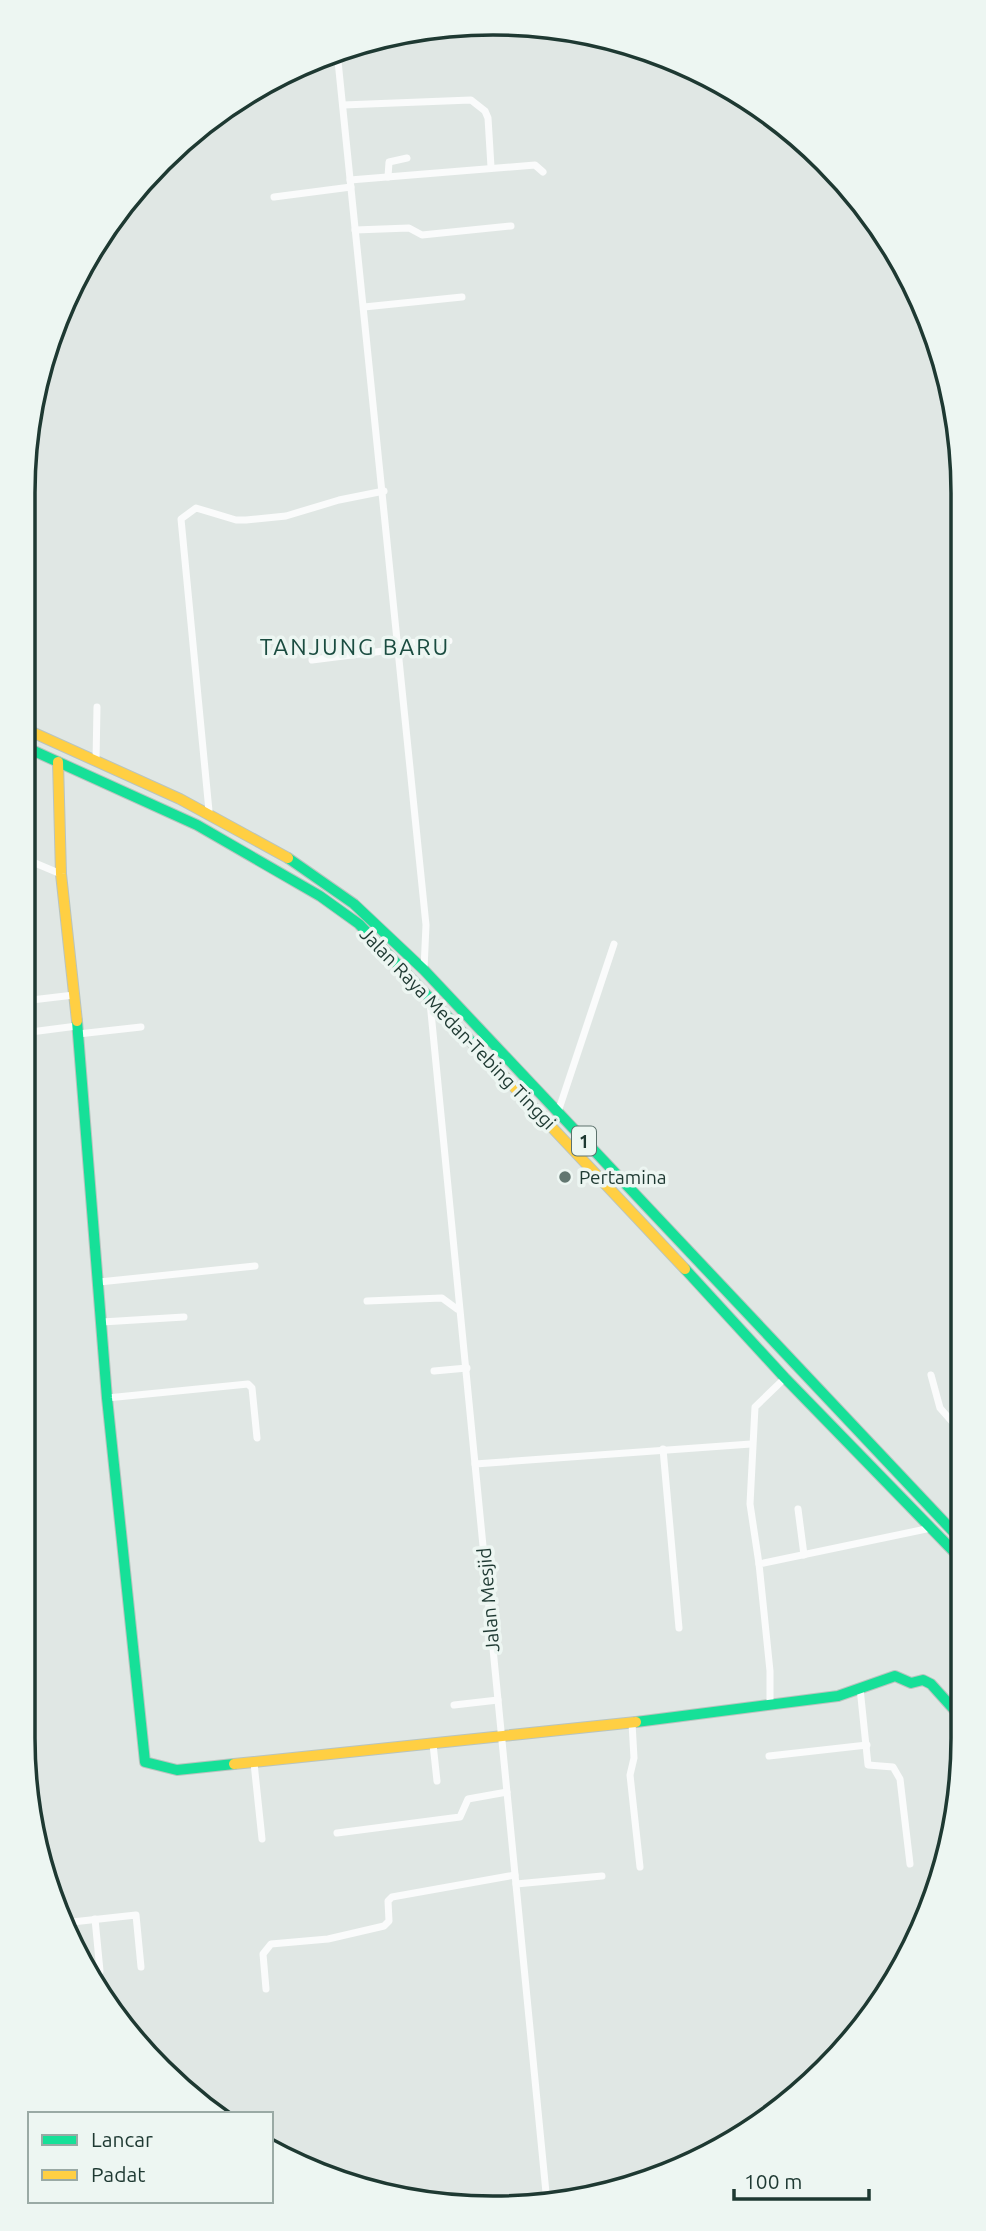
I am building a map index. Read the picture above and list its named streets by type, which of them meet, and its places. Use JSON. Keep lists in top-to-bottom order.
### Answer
{
  "streets": {
    "main road": ["Jalan Raya Medan-Tebing Tinggi", "1"],
    "street": ["Jalan Mesjid"]
  },
  "crossings": [
    ["Jalan Raya Medan-Tebing Tinggi", "Jalan Mesjid"]
  ],
  "districts": ["TANJUNG BARU"],
  "places": ["Pertamina"],
  "legend": ["Lancar", "Padat"],
  "scale_bar": "100 m"
}
